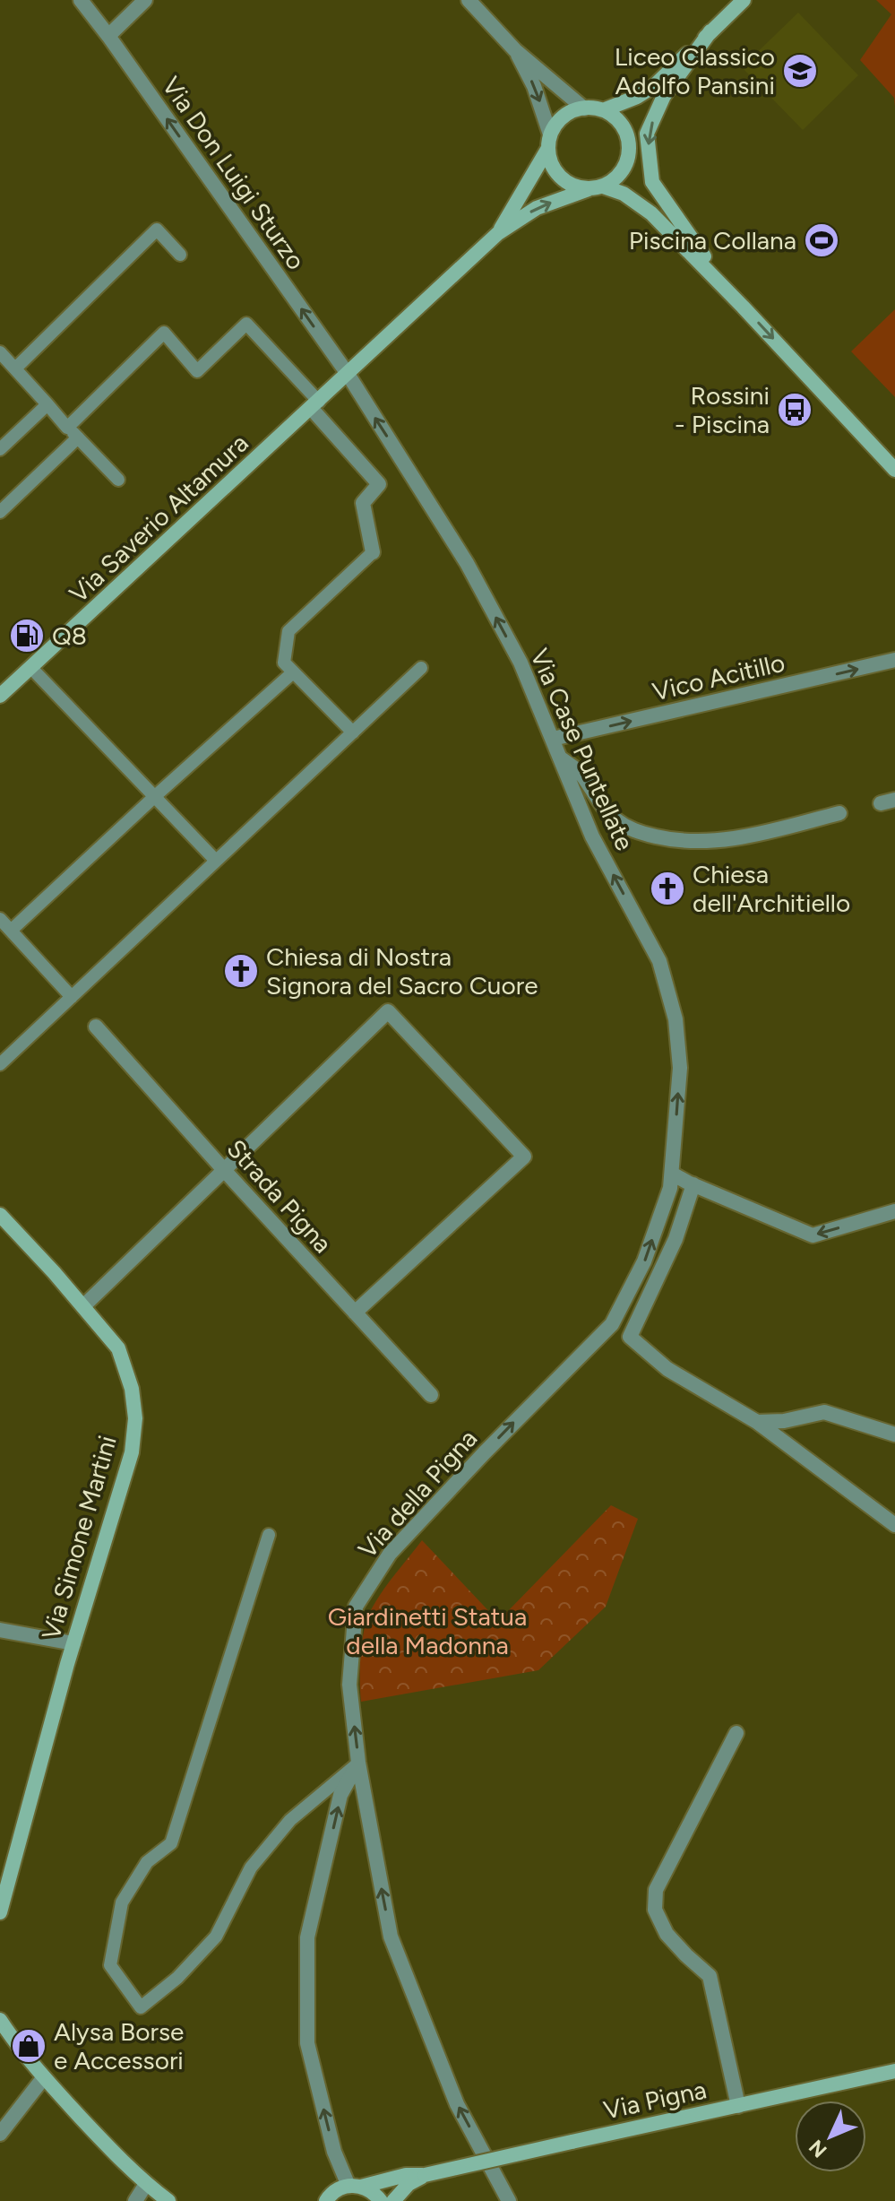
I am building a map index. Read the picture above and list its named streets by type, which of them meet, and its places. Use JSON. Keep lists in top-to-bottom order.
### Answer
{
  "streets": {
    "main road": ["Via Saverio Altamura", "Via Simone Martini", "Via Pigna"],
    "street": [
      "Via Don Luigi Sturzo",
      "Vico Acitillo",
      "Via Case Puntellate",
      "Strada Pigna",
      "Via della Pigna"
    ]
  },
  "crossings": [
    ["Via Don Luigi Sturzo", "Via Saverio Altamura"],
    ["Via Don Luigi Sturzo", "Via Case Puntellate"],
    ["Via Saverio Altamura", "Via Case Puntellate"],
    ["Vico Acitillo", "Via Case Puntellate"],
    ["Via Case Puntellate", "Via della Pigna"]
  ],
  "one_way": ["Via Don Luigi Sturzo", "Vico Acitillo", "Via Case Puntellate"],
  "parks": ["Giardinetti Statua della Madonna"],
  "places": {
    "school or university": ["Liceo Classico Adolfo Pansini"],
    "sports": ["Piscina Collana"],
    "bus stop": ["Rossini - Piscina"],
    "fuel station": ["Q8"],
    "church": ["Chiesa dell'Architiello", "Chiesa di Nostra Signora del Sacro Cuore"],
    "shop": ["Alysa Borse e Accessori"]
  },
  "north": "bottom left"
}
